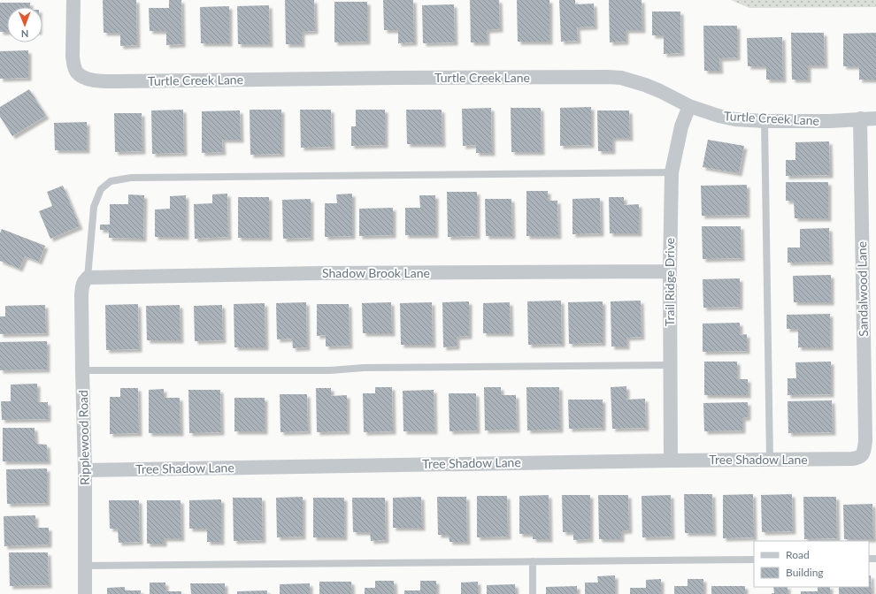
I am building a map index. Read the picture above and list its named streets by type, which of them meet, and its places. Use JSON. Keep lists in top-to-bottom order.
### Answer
{
  "streets": {
    "street": [
      "Turtle Creek Lane",
      "Shadow Brook Lane",
      "Trail Ridge Drive",
      "Sandalwood Lane",
      "Ripplewood Road",
      "Tree Shadow Lane"
    ]
  },
  "crossings": [
    ["Turtle Creek Lane", "Trail Ridge Drive"],
    ["Turtle Creek Lane", "Sandalwood Lane"],
    ["Shadow Brook Lane", "Trail Ridge Drive"],
    ["Shadow Brook Lane", "Ripplewood Road"],
    ["Trail Ridge Drive", "Tree Shadow Lane"],
    ["Sandalwood Lane", "Tree Shadow Lane"],
    ["Ripplewood Road", "Tree Shadow Lane"]
  ],
  "legend": ["Road", "Building"],
  "north": "bottom"
}
